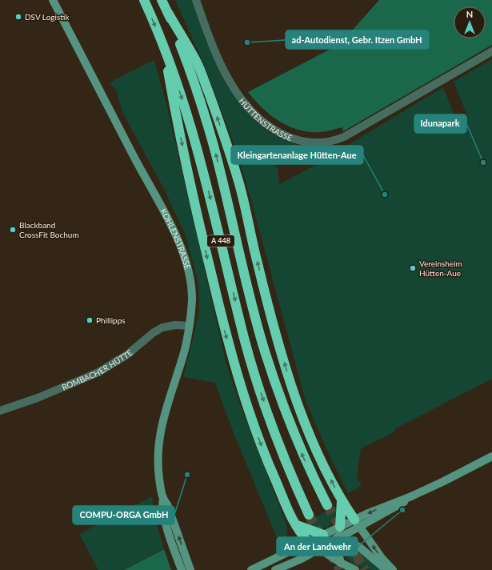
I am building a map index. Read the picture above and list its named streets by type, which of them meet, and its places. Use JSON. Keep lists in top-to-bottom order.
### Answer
{
  "streets": {
    "highway": ["A 448"],
    "street": ["HÜTTENSTRASSE", "KOHLENSTRASSE", "ROMBACHER HÜTTE"]
  },
  "crossings": [
    ["KOHLENSTRASSE", "ROMBACHER HÜTTE"]
  ],
  "places": [
    "DSV Logistik",
    "ad-Autodienst, Gebr. Itzen GmbH",
    "Idunapark",
    "Kleingartenanlage Hütten-Aue",
    "Blackband CrossFit Bochum",
    "Vereinsheim Hütten-Aue",
    "Phillipps",
    "COMPU-ORGA GmbH",
    "An der Landwehr"
  ],
  "north": "top"
}
